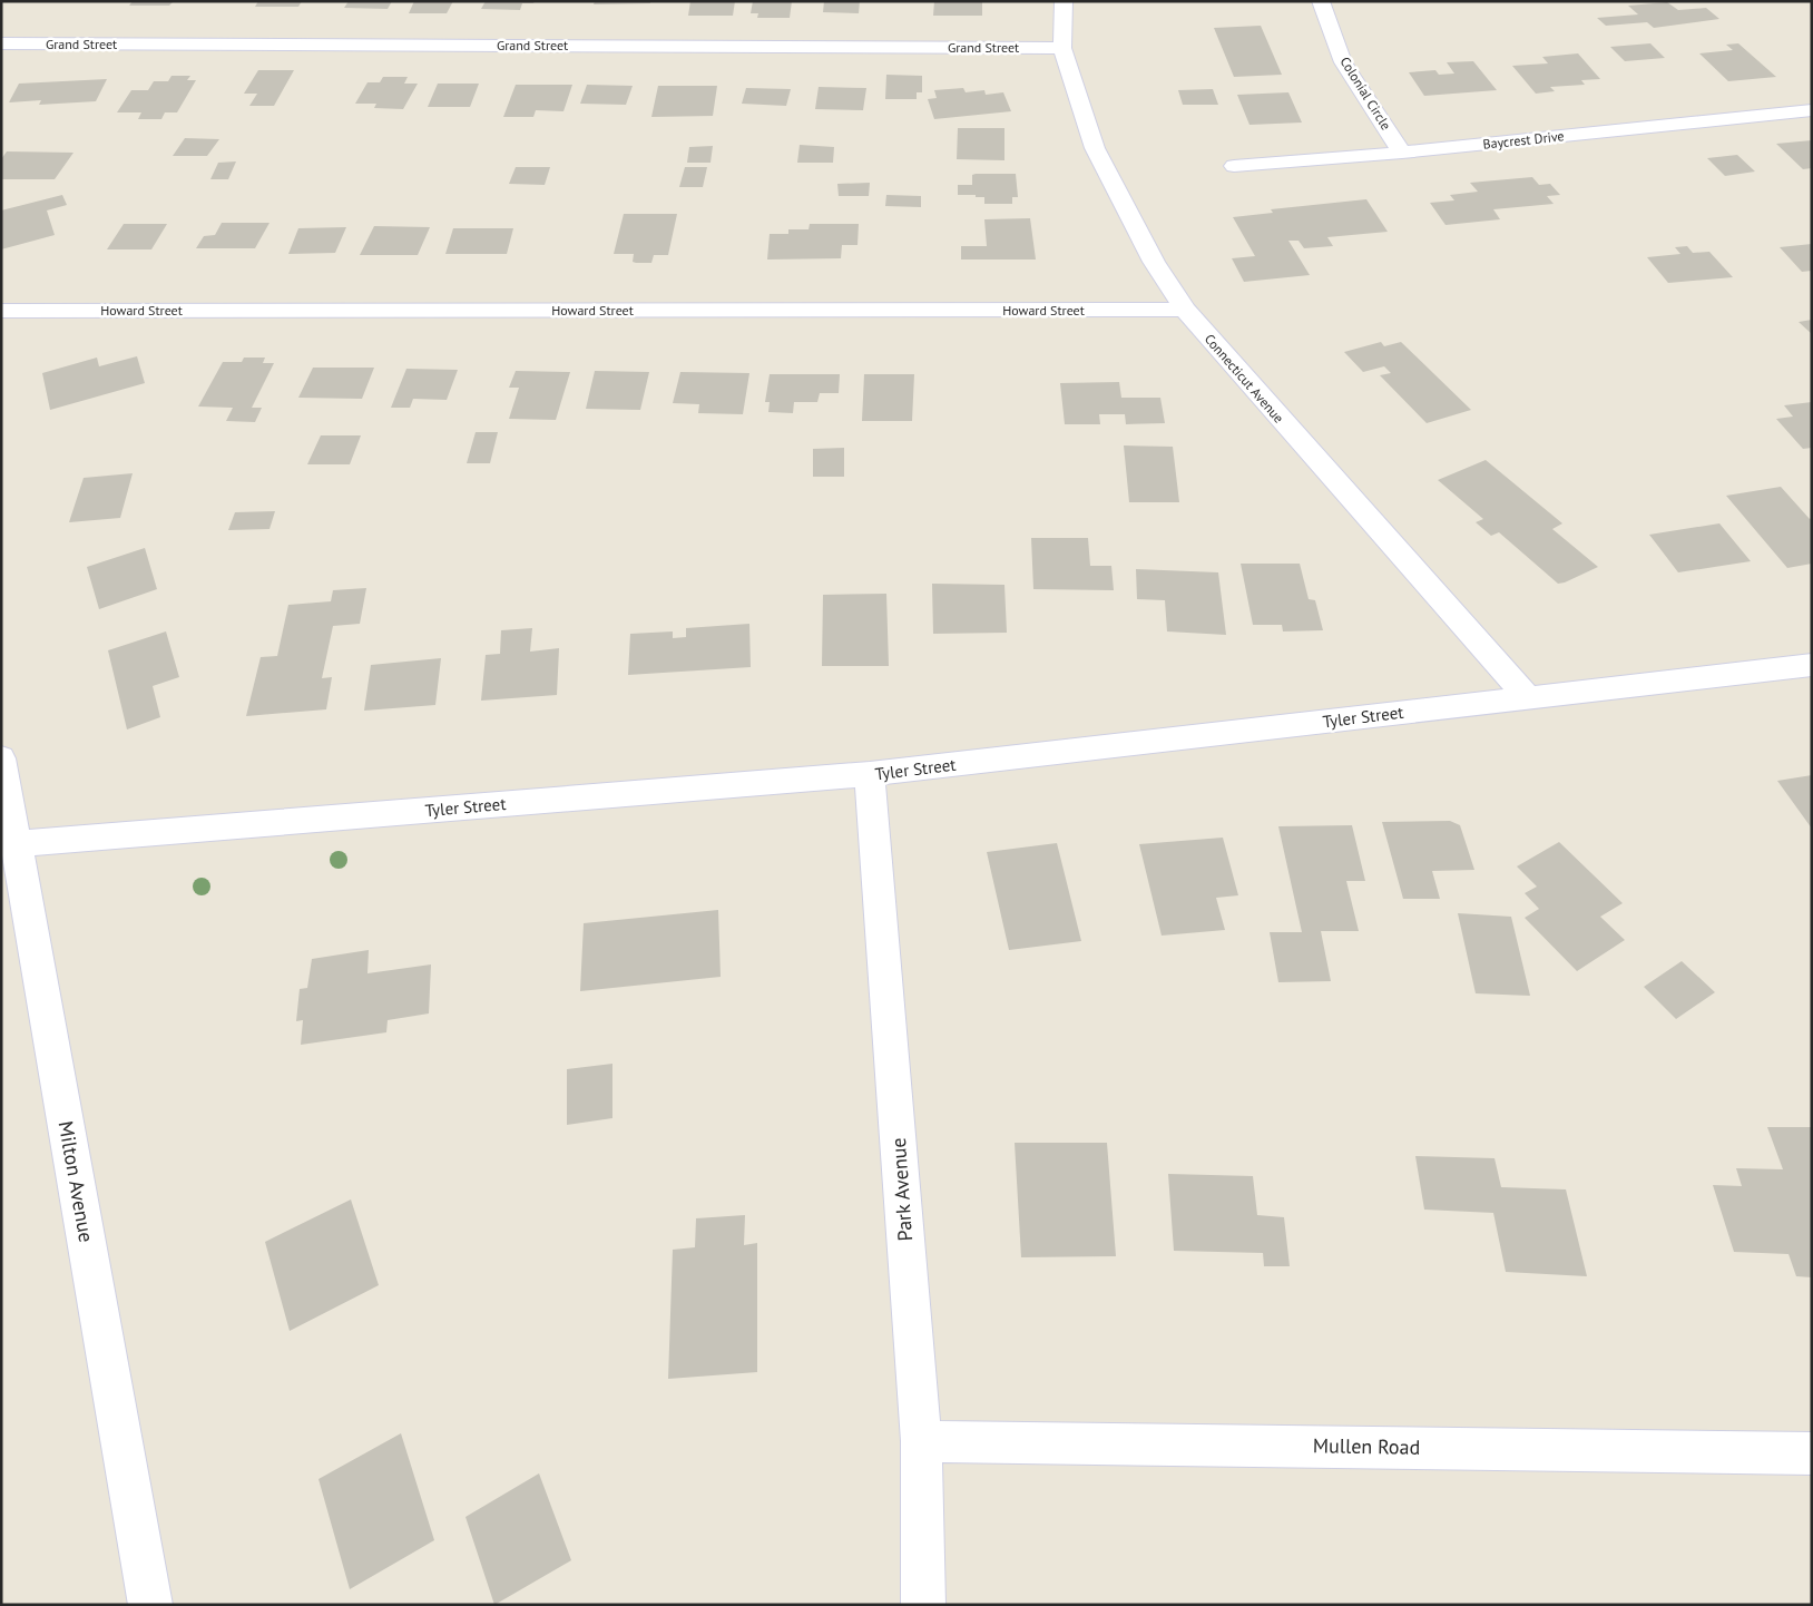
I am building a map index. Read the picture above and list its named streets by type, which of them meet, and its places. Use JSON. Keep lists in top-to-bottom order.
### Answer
{
  "streets": {
    "street": [
      "Grand Street",
      "Colonial Circle",
      "Baycrest Drive",
      "Howard Street",
      "Connecticut Avenue",
      "Tyler Street",
      "Milton Avenue",
      "Park Avenue",
      "Mullen Road"
    ]
  },
  "crossings": [
    ["Grand Street", "Connecticut Avenue"],
    ["Colonial Circle", "Baycrest Drive"],
    ["Howard Street", "Connecticut Avenue"],
    ["Connecticut Avenue", "Tyler Street"],
    ["Tyler Street", "Milton Avenue"],
    ["Tyler Street", "Park Avenue"],
    ["Park Avenue", "Mullen Road"]
  ]
}
